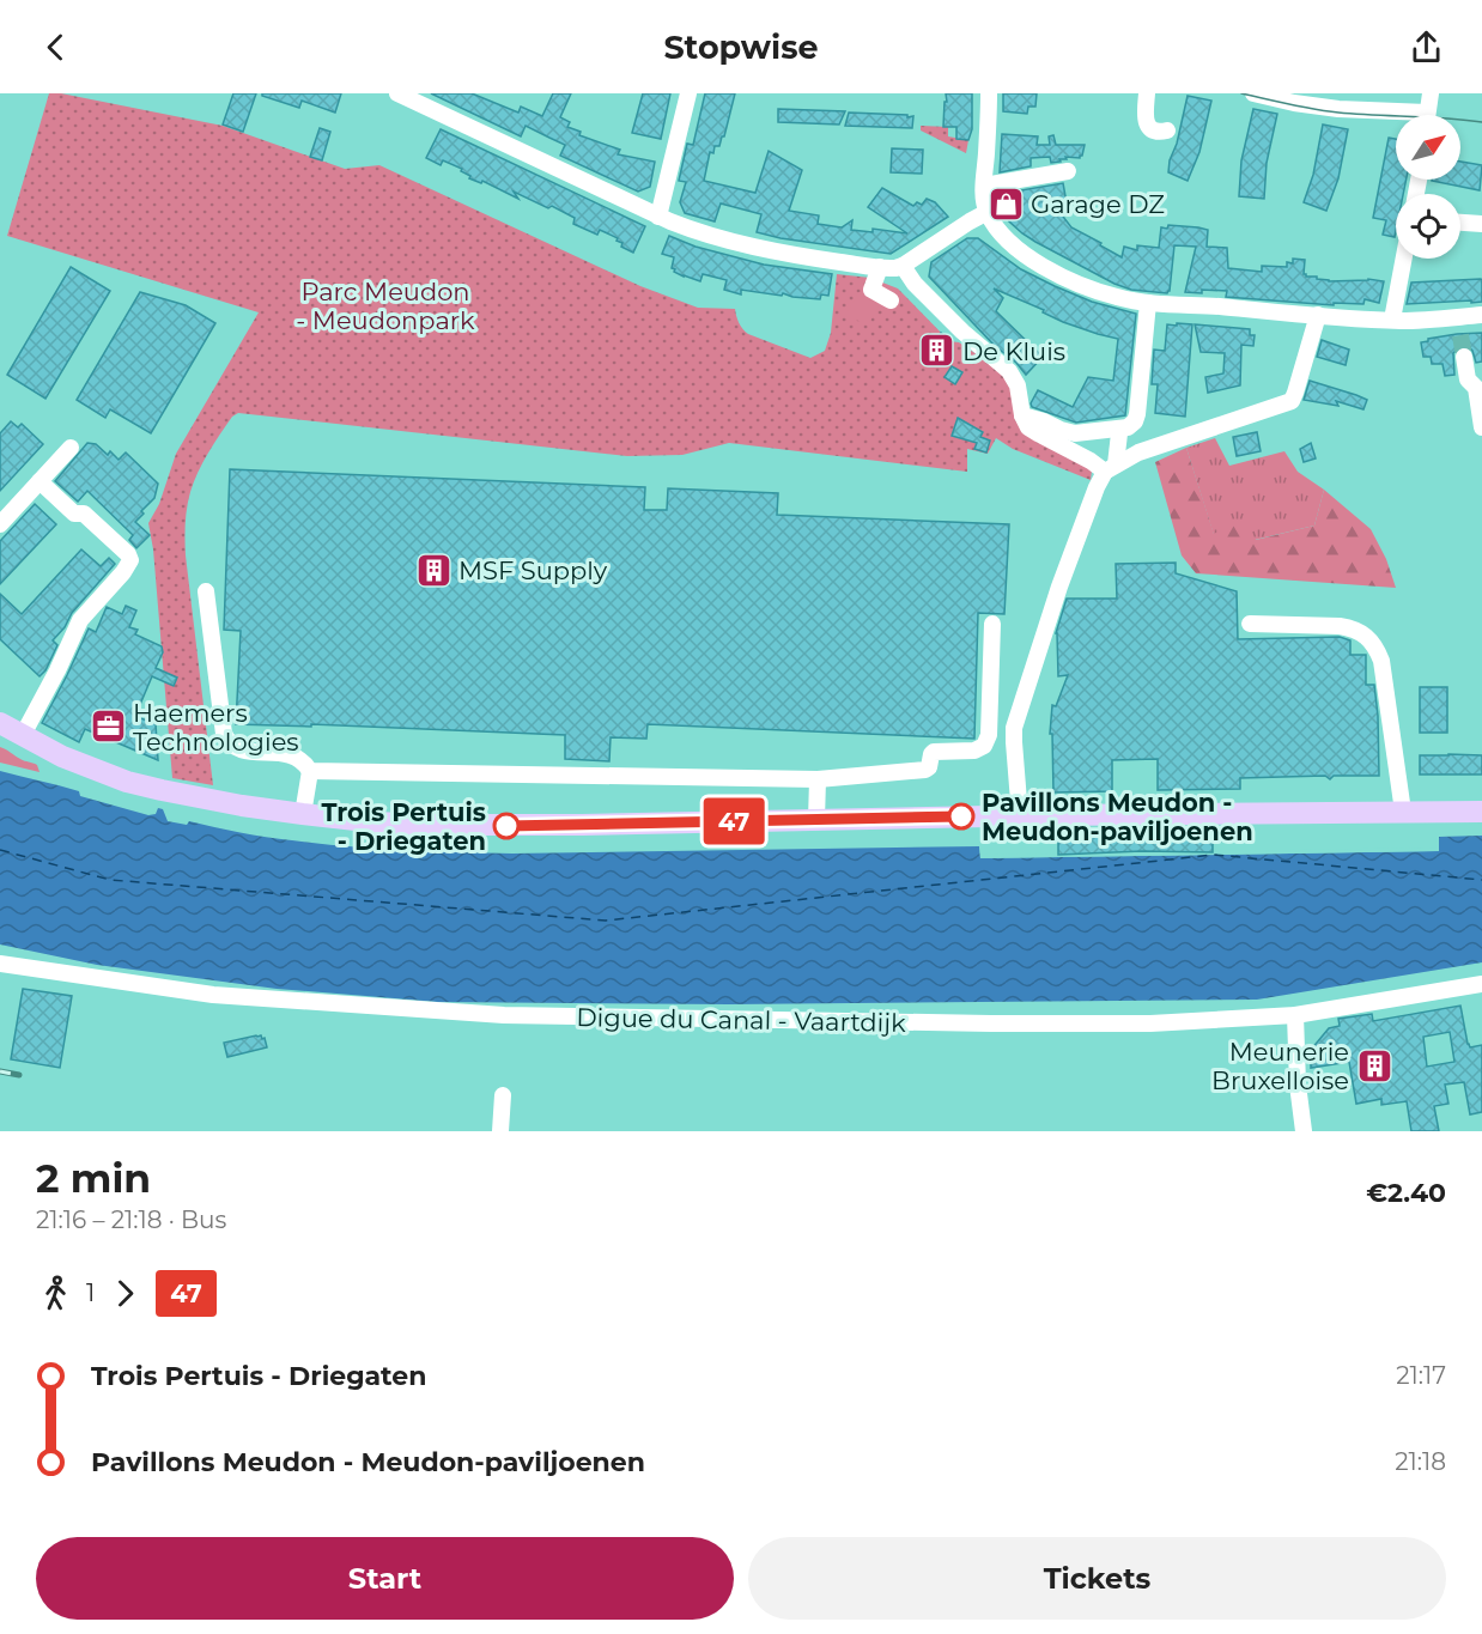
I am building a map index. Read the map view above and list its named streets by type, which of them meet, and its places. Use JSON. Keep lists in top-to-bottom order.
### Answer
{
  "streets": {
    "street": ["Digue du Canal - Vaartdijk"]
  },
  "parks": ["Parc Meudon - Meudonpark"],
  "places": {
    "shop": ["Garage DZ"],
    "building": ["De Kluis", "MSF Supply", "Meunerie Bruxelloise"],
    "office": ["Haemers Technologies"],
    "other": ["Pavillons Meudon - Meudon-paviljoenen", "Trois Pertuis - Driegaten"]
  },
  "lines": ["bus line 47"],
  "north": "top right",
  "page": {
    "header": "Stopwise",
    "on_map": "47",
    "heading": ["2 min", "21:16 – 21:18 · Bus", "€2.40"],
    "legs": ["1", "47"],
    "list": [
      {
        "name": "Trois Pertuis - Driegaten",
        "value": "21:17"
      },
      {
        "name": "Pavillons Meudon - Meudon-paviljoenen",
        "value": "21:18"
      }
    ],
    "buttons": ["Start", "Tickets"]
  }
}
